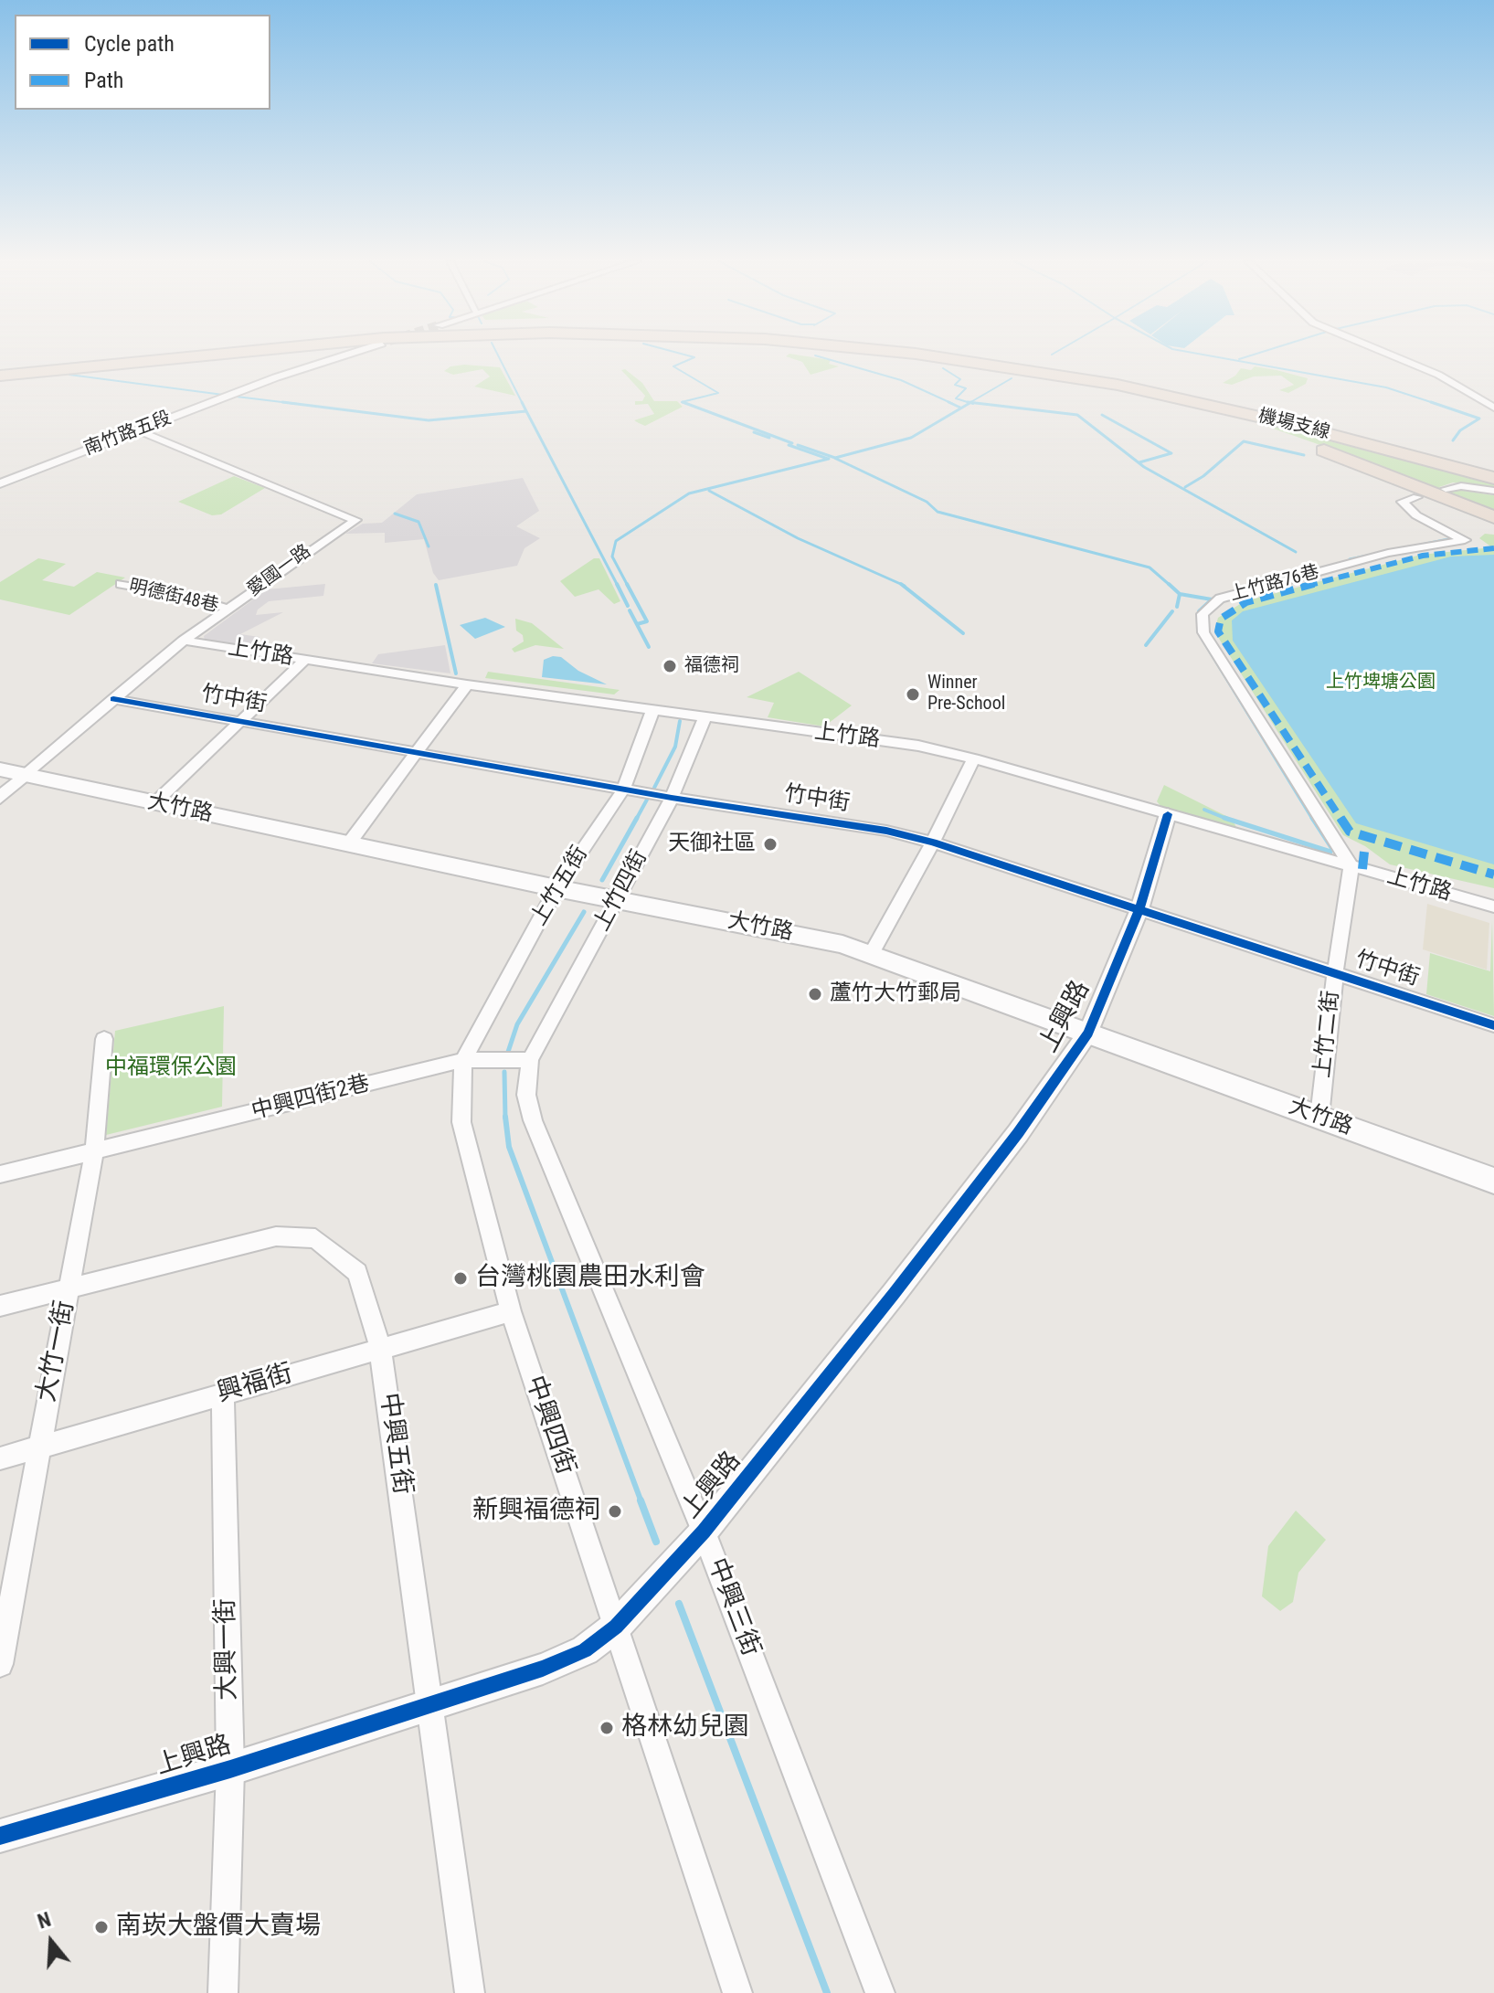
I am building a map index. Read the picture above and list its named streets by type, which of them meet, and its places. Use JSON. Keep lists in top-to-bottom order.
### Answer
{
  "streets": {
    "highway": ["機場支線"],
    "main road": ["大竹路"],
    "street": [
      "南竹路五段",
      "愛國一路",
      "上竹路76巷",
      "明德街48巷",
      "上竹路",
      "竹中街",
      "上竹五街",
      "上竹四街",
      "上興路",
      "上竹二街",
      "中興四街2巷",
      "大竹一街",
      "興福街",
      "中興四街",
      "中興五街",
      "中興三街",
      "大興一街"
    ]
  },
  "crossings": [
    ["南竹路五段", "愛國一路"],
    ["愛國一路", "明德街48巷"],
    ["愛國一路", "上竹路"],
    ["愛國一路", "竹中街"],
    ["愛國一路", "大竹路"],
    ["上竹路76巷", "上竹路"],
    ["上竹路76巷", "上竹二街"],
    ["上竹路", "上竹五街"],
    ["上竹路", "上竹四街"],
    ["上竹路", "上興路"],
    ["上竹路", "上竹二街"],
    ["竹中街", "上竹五街"],
    ["竹中街", "上竹四街"],
    ["竹中街", "上興路"],
    ["竹中街", "上竹二街"],
    ["大竹路", "上竹五街"],
    ["大竹路", "上竹四街"],
    ["大竹路", "上興路"],
    ["大竹路", "上竹二街"],
    ["上竹五街", "中興四街2巷"],
    ["上竹五街", "中興四街"],
    ["上竹四街", "中興四街2巷"],
    ["上竹四街", "中興三街"],
    ["上興路", "中興四街"],
    ["上興路", "中興五街"],
    ["上興路", "中興三街"],
    ["上興路", "大興一街"],
    ["中興四街2巷", "大竹一街"],
    ["中興四街2巷", "中興四街"],
    ["中興四街2巷", "中興三街"],
    ["大竹一街", "興福街"],
    ["大竹一街", "中興五街"],
    ["興福街", "中興四街"],
    ["興福街", "中興五街"],
    ["興福街", "大興一街"]
  ],
  "parks": ["上竹埤塘公園", "中福環保公園"],
  "places": [
    "福德祠",
    "Winner Pre-School",
    "天御社區",
    "蘆竹大竹郵局",
    "台灣桃園農田水利會",
    "新興福德祠",
    "格林幼兒園",
    "南崁大盤價大賣場"
  ],
  "legend": ["Cycle path", "Path"],
  "north": "top"
}
